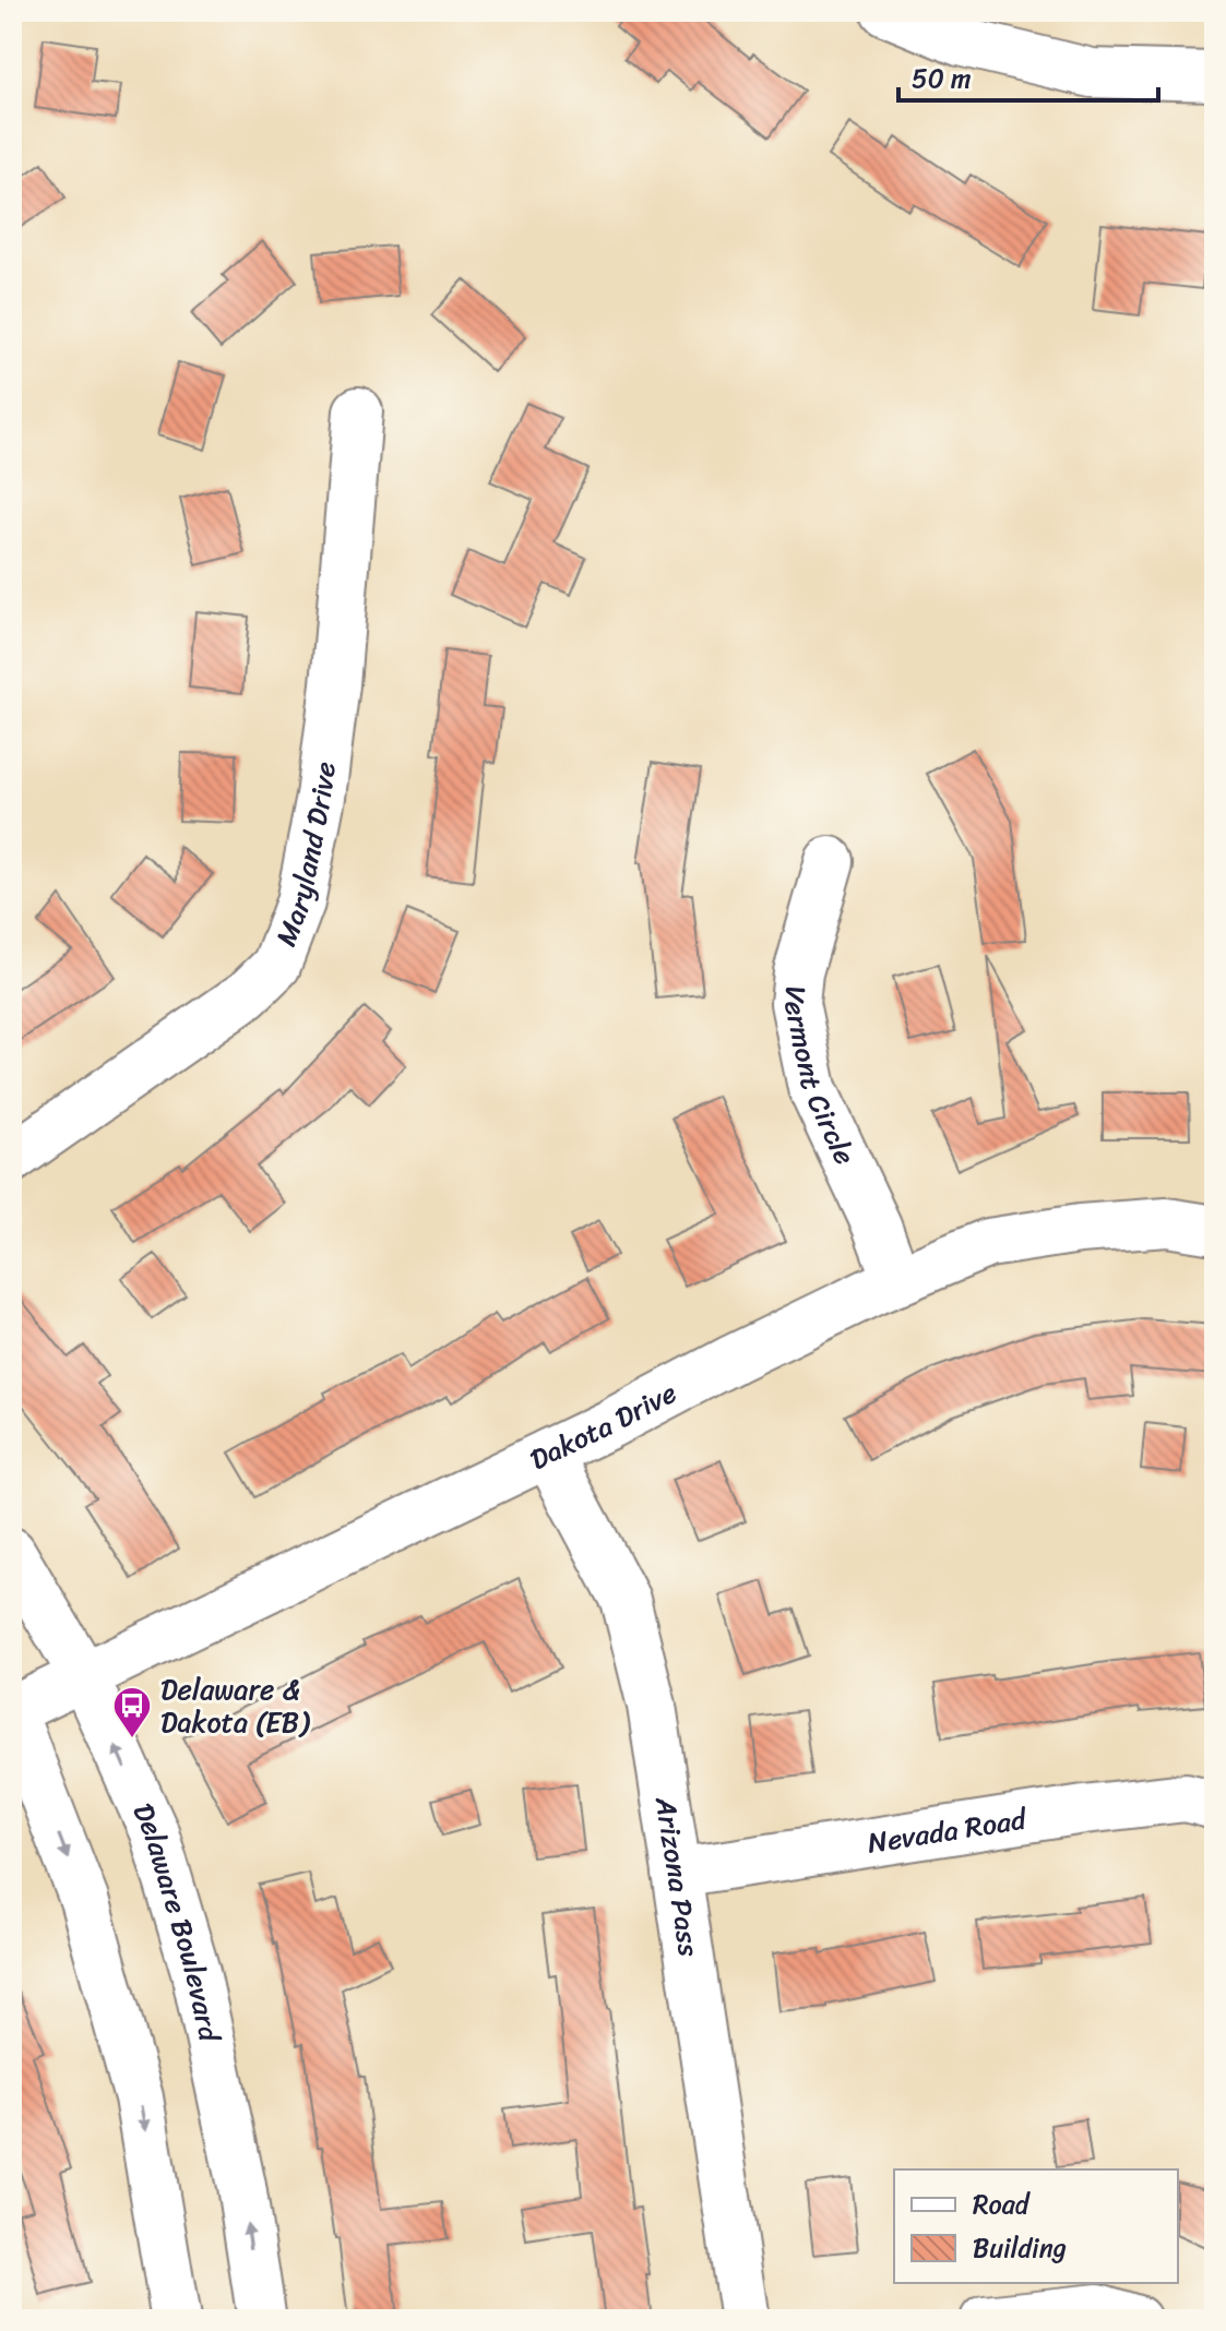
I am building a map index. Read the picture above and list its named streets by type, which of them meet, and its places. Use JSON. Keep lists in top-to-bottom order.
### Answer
{
  "streets": {
    "street": [
      "Maryland Drive",
      "Vermont Circle",
      "Dakota Drive",
      "Nevada Road",
      "Arizona Pass",
      "Delaware Boulevard"
    ]
  },
  "crossings": [
    ["Vermont Circle", "Dakota Drive"],
    ["Dakota Drive", "Arizona Pass"],
    ["Dakota Drive", "Delaware Boulevard"],
    ["Nevada Road", "Arizona Pass"]
  ],
  "places": {
    "bus stop": ["Delaware & Dakota (EB)"]
  },
  "legend": ["Road", "Building"],
  "scale_bar": "50 m"
}
